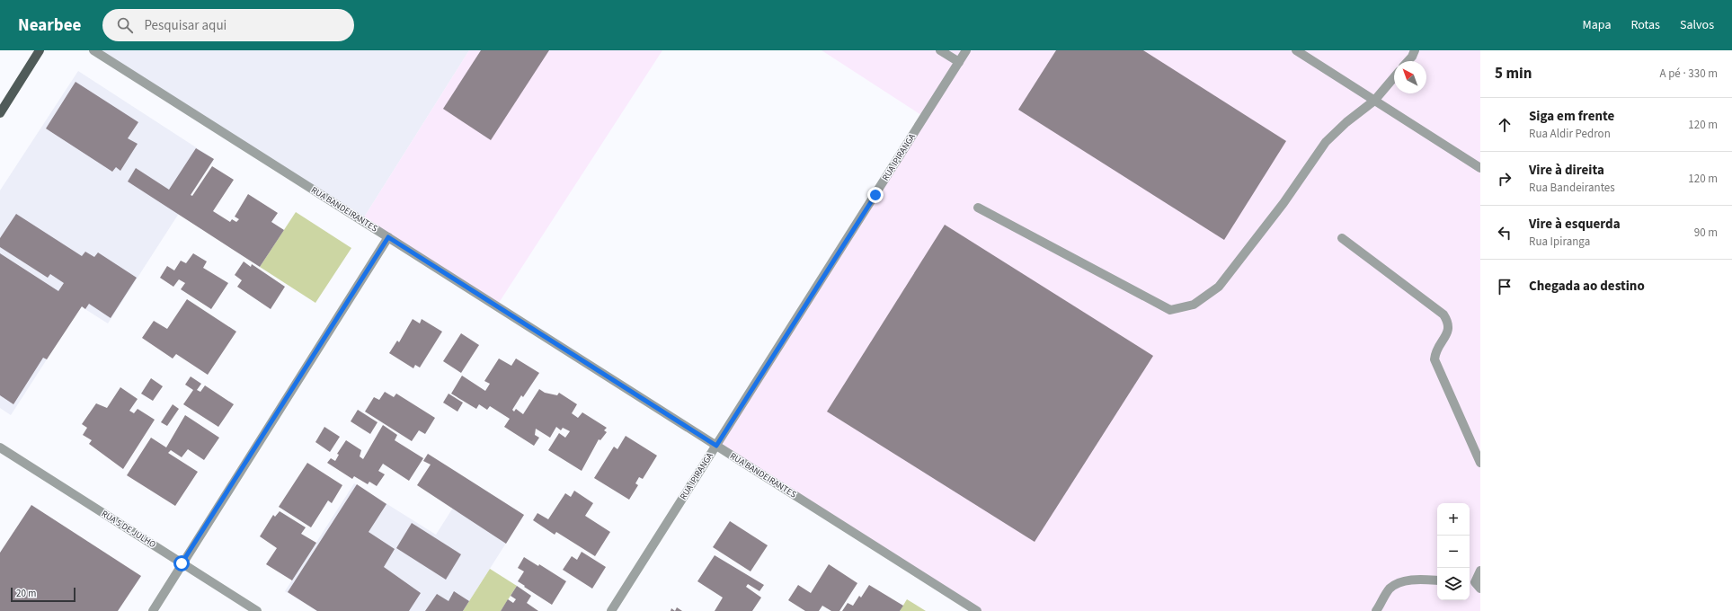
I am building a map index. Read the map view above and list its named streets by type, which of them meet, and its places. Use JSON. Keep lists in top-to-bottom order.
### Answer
{
  "streets": {
    "street": ["RUA IPIRANGA", "RUA BANDEIRANTES", "RUA 5 DE JULHO"]
  },
  "crossings": [
    ["RUA IPIRANGA", "RUA BANDEIRANTES"]
  ],
  "scale_bar": "20 m",
  "north": "top left",
  "page": {
    "header": "Nearbee",
    "search": "Pesquisar aqui",
    "nav": ["Mapa", "Rotas", "Salvos"],
    "heading": ["5 min", "A pé · 330 m"],
    "list": [
      ["Siga em frente", "Rua Aldir Pedron", "120 m"],
      ["Vire à direita", "Rua Bandeirantes", "120 m"],
      ["Vire à esquerda", "Rua Ipiranga", "90 m"],
      "Chegada ao destino"
    ],
    "map_buttons": ["+", "−"],
    "scale": "20 m"
  }
}
